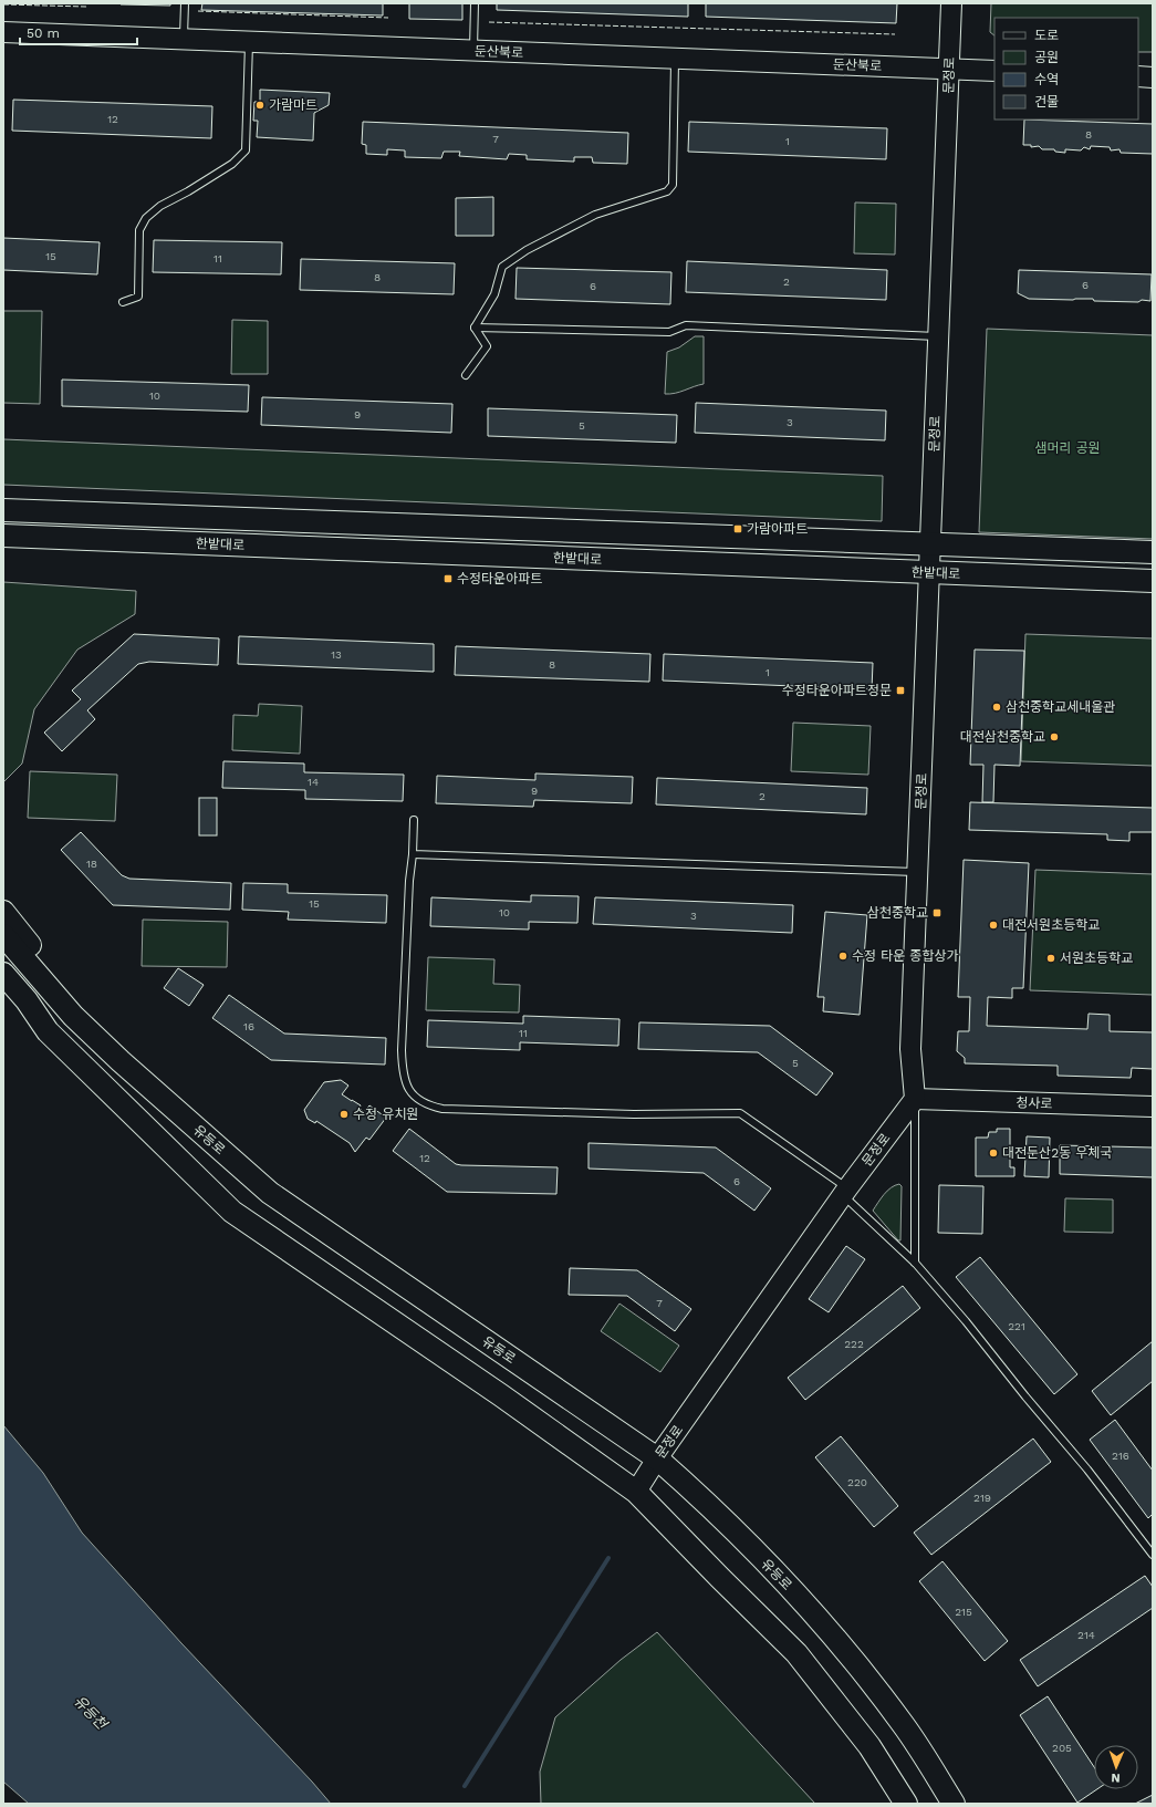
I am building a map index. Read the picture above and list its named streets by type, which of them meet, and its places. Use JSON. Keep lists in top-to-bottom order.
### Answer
{
  "streets": {
    "main road": [
      "둔산북로",
      "문정로",
      "한밭대로",
      "청사로",
      "유등로"
    ]
  },
  "crossings": [
    ["둔산북로", "문정로"],
    ["문정로", "한밭대로"],
    ["문정로", "청사로"],
    ["문정로", "유등로"]
  ],
  "water": ["유등천"],
  "parks": ["샘머리 공원"],
  "places": {
    "other": [
      "가람마트",
      "삼천중학교세내울관",
      "대전삼천중학교",
      "대전서원초등학교",
      "수정 타운 종합상가",
      "서원초등학교",
      "수정 유치원",
      "대전둔산2동 우체국"
    ],
    "transit": [
      "가람아파트",
      "수정타운아파트",
      "수정타운아파트정문",
      "삼천중학교"
    ]
  },
  "house_numbers": [
    "12",
    "8",
    "7",
    "1",
    "15",
    "11",
    "8",
    "2",
    "6",
    "6",
    "10",
    "9",
    "3",
    "5",
    "13",
    "8",
    "1",
    "14",
    "9",
    "2",
    "18",
    "15",
    "10",
    "3",
    "16",
    "11",
    "5",
    "12",
    "6",
    "7",
    "221",
    "222",
    "216",
    "220",
    "219",
    "215",
    "214",
    "205"
  ],
  "legend": [
    "도로",
    "공원",
    "수역",
    "건물"
  ],
  "scale_bar": "50 m",
  "north": "bottom"
}
